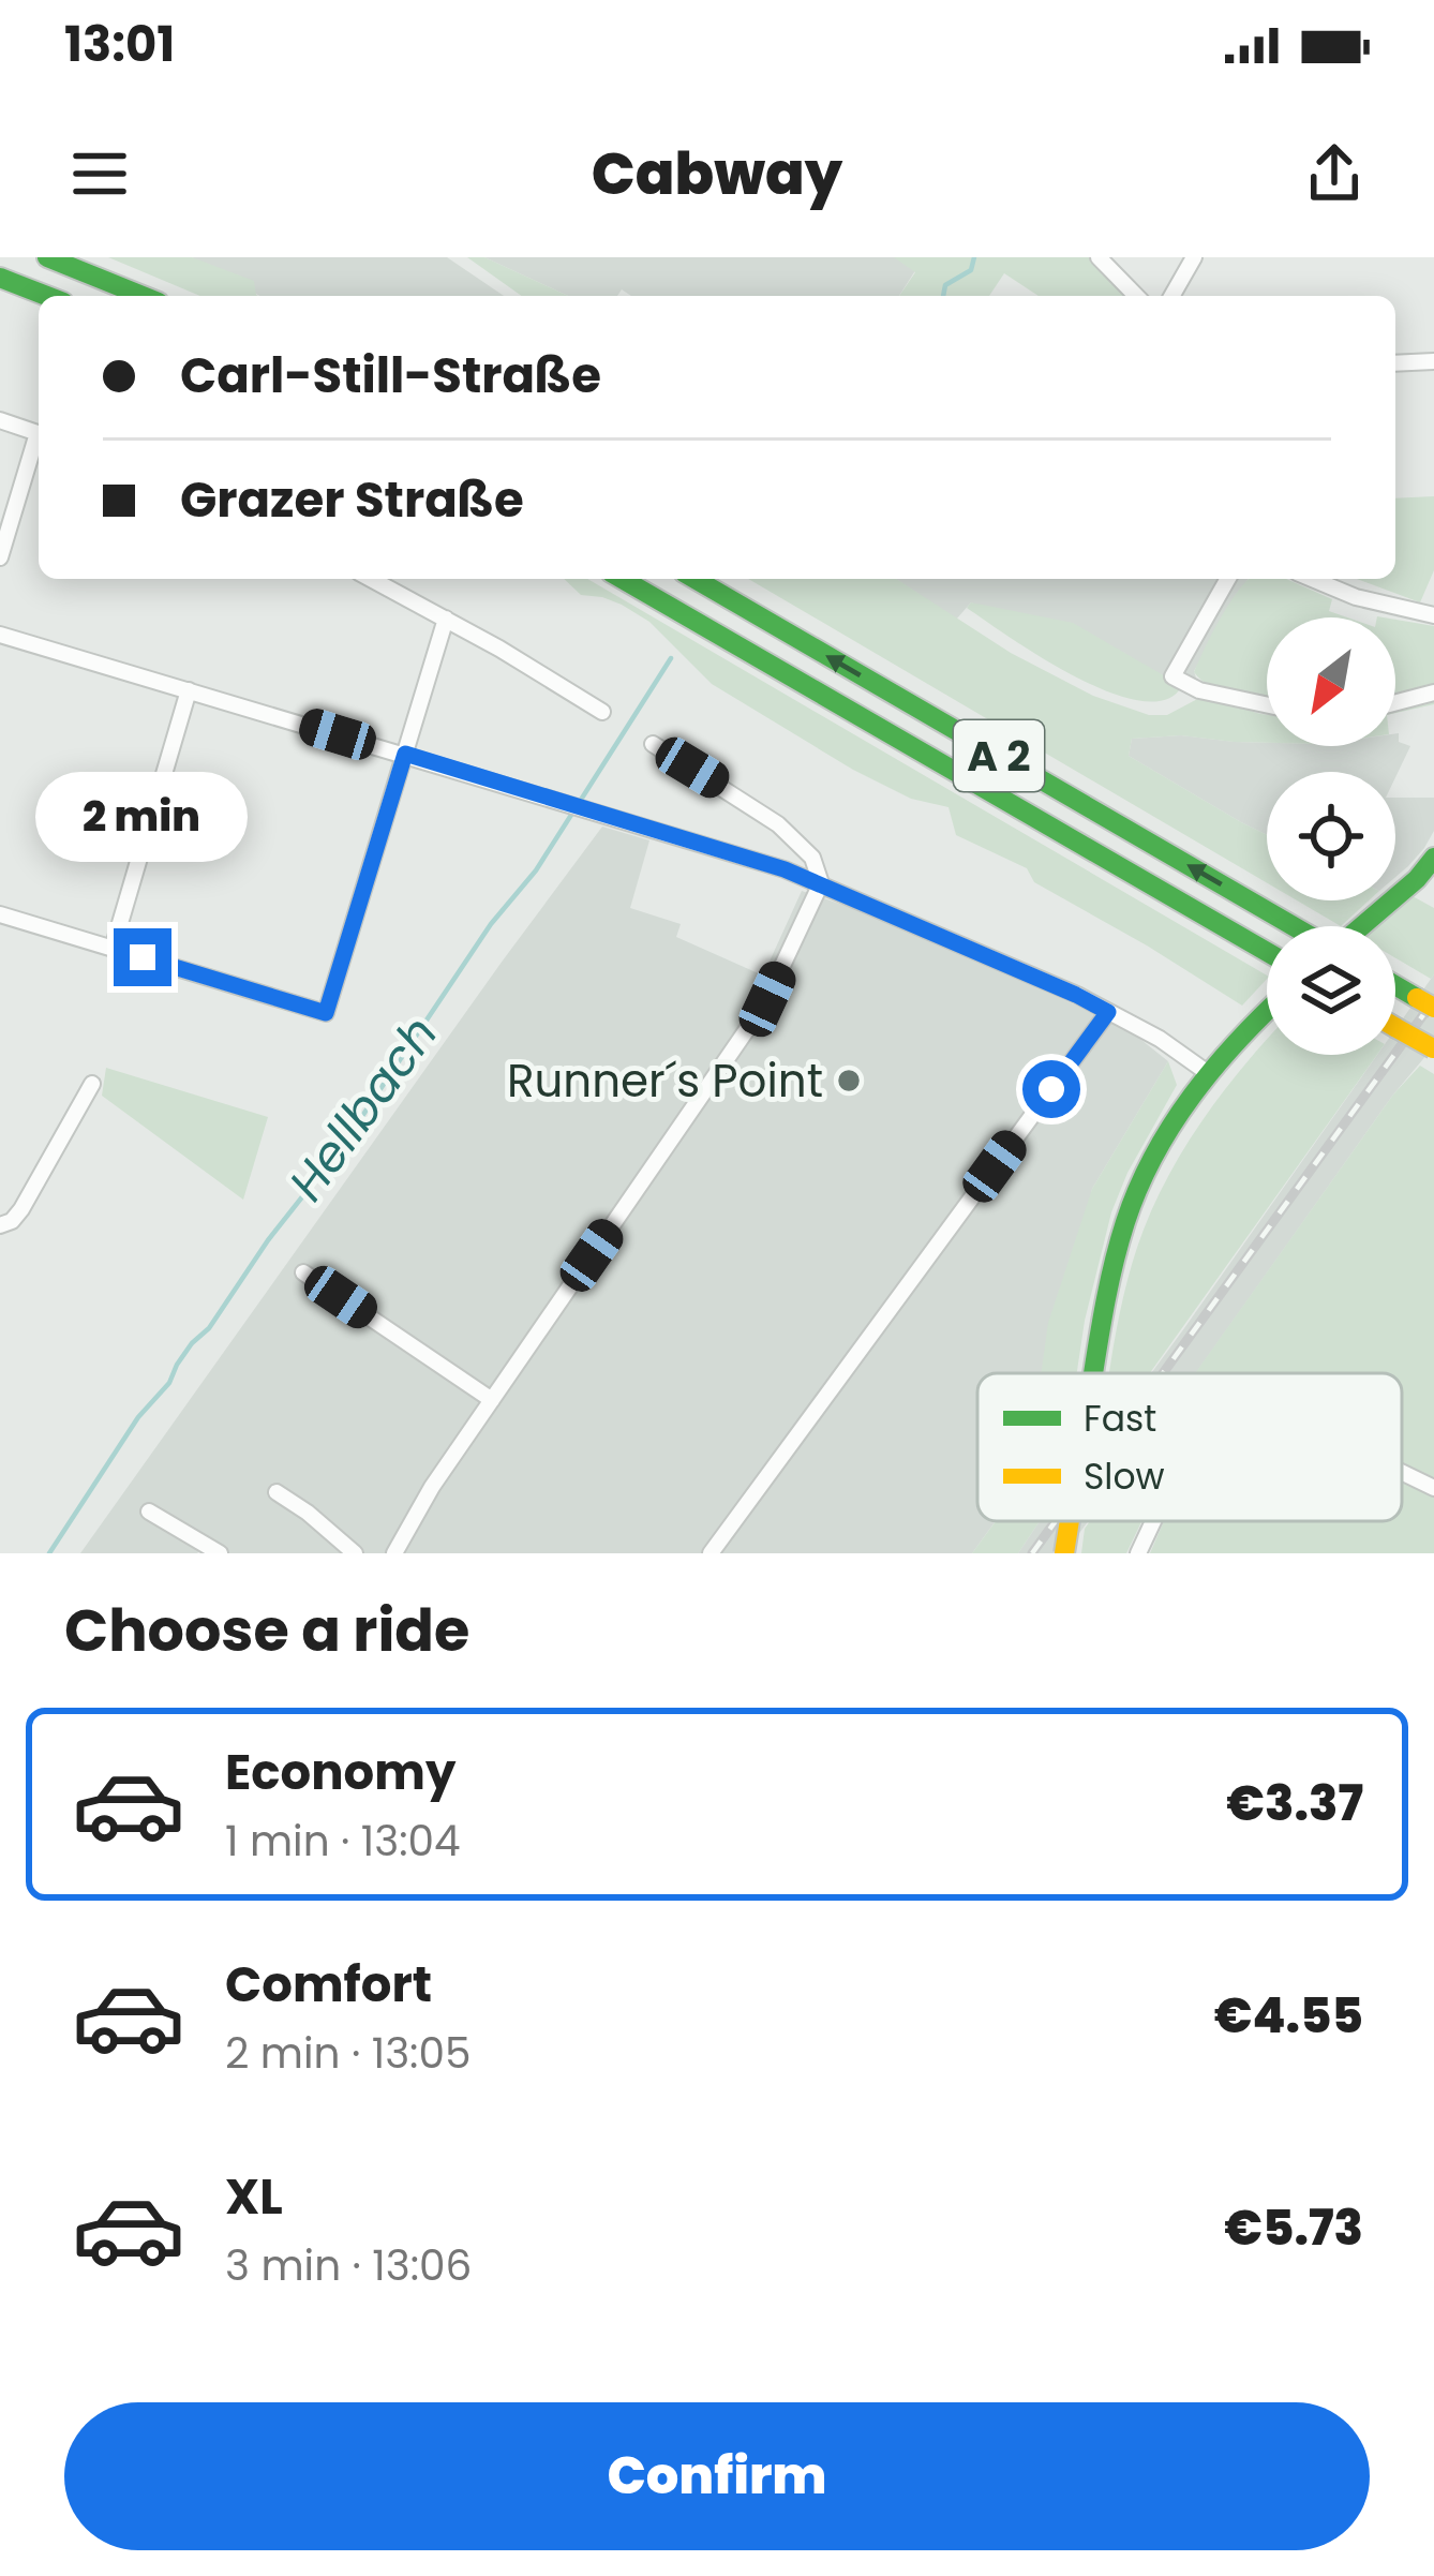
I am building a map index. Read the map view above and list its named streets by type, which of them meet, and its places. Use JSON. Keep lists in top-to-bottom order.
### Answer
{
  "streets": {
    "main road": ["A 2"]
  },
  "water": ["Hellbach"],
  "places": ["Runner´s Point"],
  "legend": ["Fast", "Slow"],
  "north": "bottom left",
  "page": {
    "status": "13:01",
    "header": "Cabway",
    "banner": ["Carl-Still-Straße", "Grazer Straße"],
    "bubble": "2 min",
    "heading": "Choose a ride",
    "list": [
      {
        "name": "Economy",
        "note": "1 min · 13:04",
        "value": "€3.37"
      },
      {
        "name": "Comfort",
        "note": "2 min · 13:05",
        "value": "€4.55"
      },
      {
        "name": "XL",
        "note": "3 min · 13:06",
        "value": "€5.73"
      }
    ],
    "buttons": "Confirm"
  }
}
